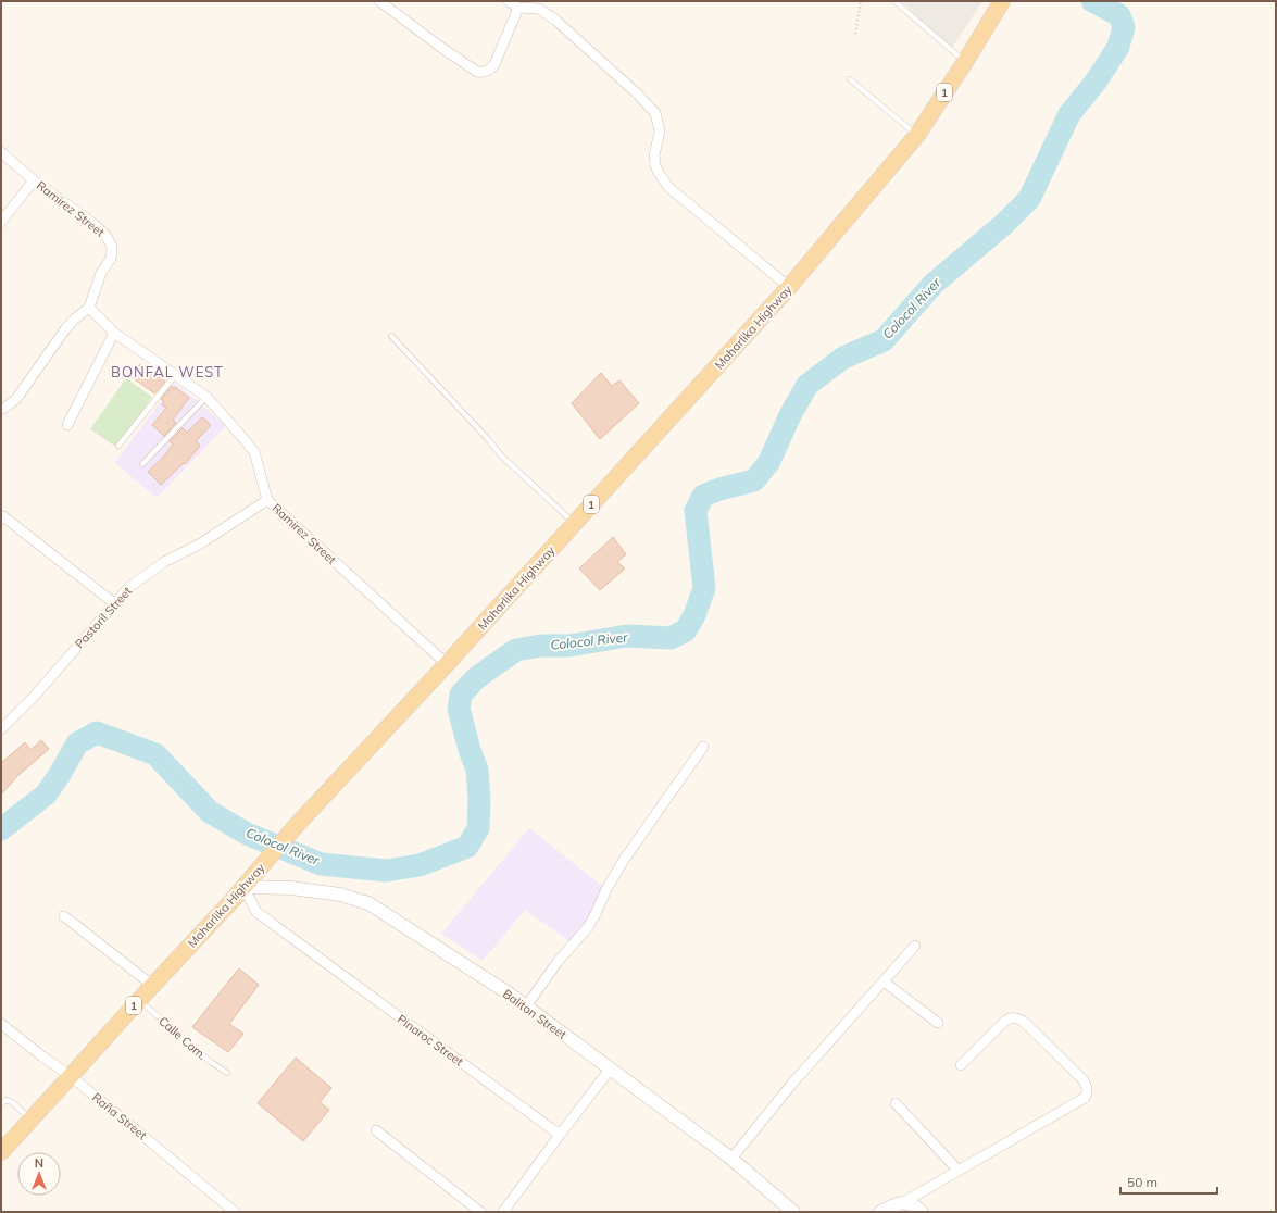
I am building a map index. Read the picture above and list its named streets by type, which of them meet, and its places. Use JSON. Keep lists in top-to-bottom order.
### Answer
{
  "streets": {
    "main road": ["1", "Maharlika Highway"],
    "street": [
      "Ramirez Street",
      "Pastoril Street",
      "Baliton Street",
      "Pinaroc Street",
      "Raña Street"
    ],
    "lane": ["Calle Com."]
  },
  "crossings": [
    ["Ramirez Street", "Maharlika Highway"],
    ["Ramirez Street", "Pastoril Street"],
    ["Maharlika Highway", "Baliton Street"],
    ["Maharlika Highway", "Calle Com."],
    ["Maharlika Highway", "Pinaroc Street"],
    ["Maharlika Highway", "Raña Street"],
    ["Baliton Street", "Pinaroc Street"]
  ],
  "districts": ["BONFAL WEST"],
  "water": ["Colocol River"],
  "scale_bar": "50 m",
  "north": "top"
}
